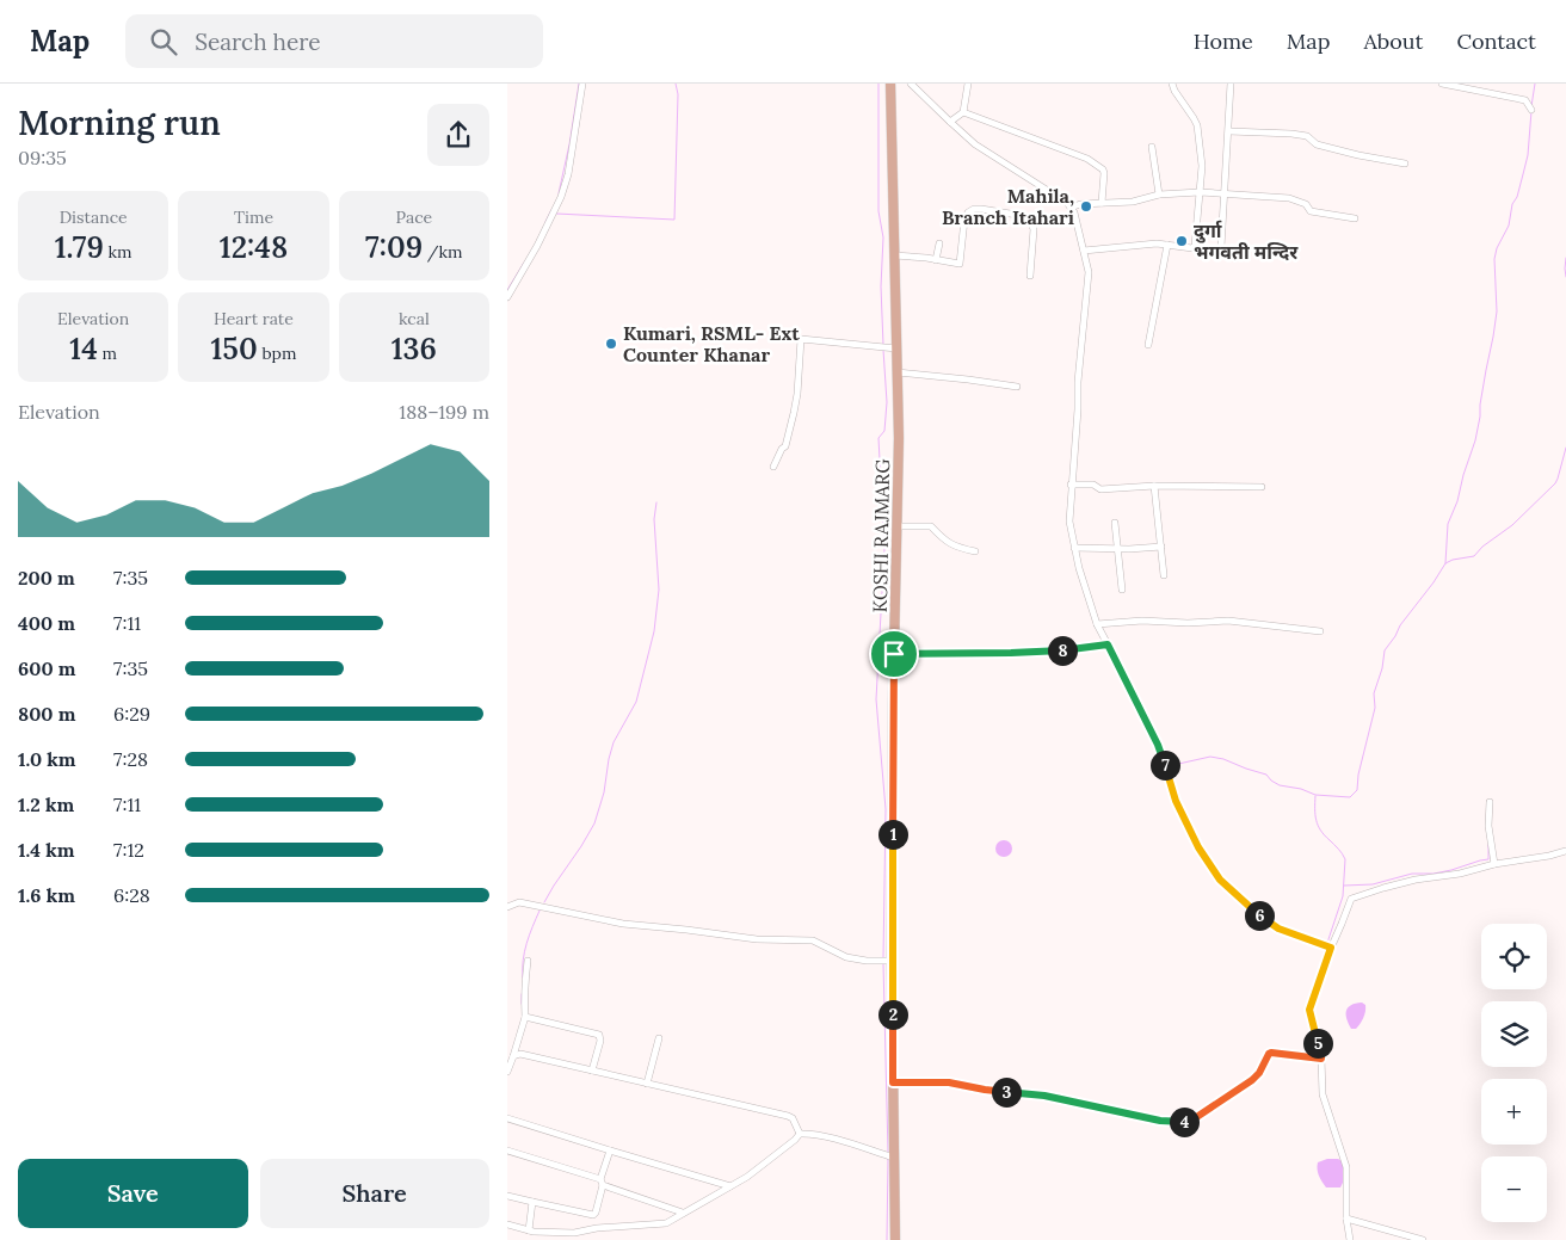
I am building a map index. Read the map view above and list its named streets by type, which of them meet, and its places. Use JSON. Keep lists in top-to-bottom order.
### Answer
{
  "streets": {
    "main road": ["KOSHI RAJMARG"]
  },
  "places": ["Mahila, Branch Itahari", "दुर्गा भगवती मन्दिर", "Kumari, RSML- Ext Counter Khanar"],
  "page": {
    "header": "Map",
    "search": "Search here",
    "nav": [
      "Home",
      "Map",
      "About",
      "Contact"
    ],
    "heading": ["Morning run", "09:35"],
    "stats": [
      ["Distance", "1.79 km"],
      ["Time", "12:48"],
      ["Pace", "7:09 /km"],
      ["Elevation", "14 m"],
      ["Heart rate", "150 bpm"],
      ["kcal", "136"]
    ],
    "chart": ["Elevation", "188–199 m"],
    "list": [
      {
        "name": "200 m",
        "note": "7:35"
      },
      {
        "name": "400 m",
        "note": "7:11"
      },
      {
        "name": "600 m",
        "note": "7:35"
      },
      {
        "name": "800 m",
        "note": "6:29"
      },
      {
        "name": "1.0 km",
        "note": "7:28"
      },
      {
        "name": "1.2 km",
        "note": "7:11"
      },
      {
        "name": "1.4 km",
        "note": "7:12"
      },
      {
        "name": "1.6 km",
        "note": "6:28"
      }
    ],
    "pins": [
      "8",
      "7",
      "1",
      "6",
      "2",
      "5",
      "3",
      "4"
    ],
    "map_buttons": ["+", "−"],
    "buttons": ["Save", "Share"]
  }
}
